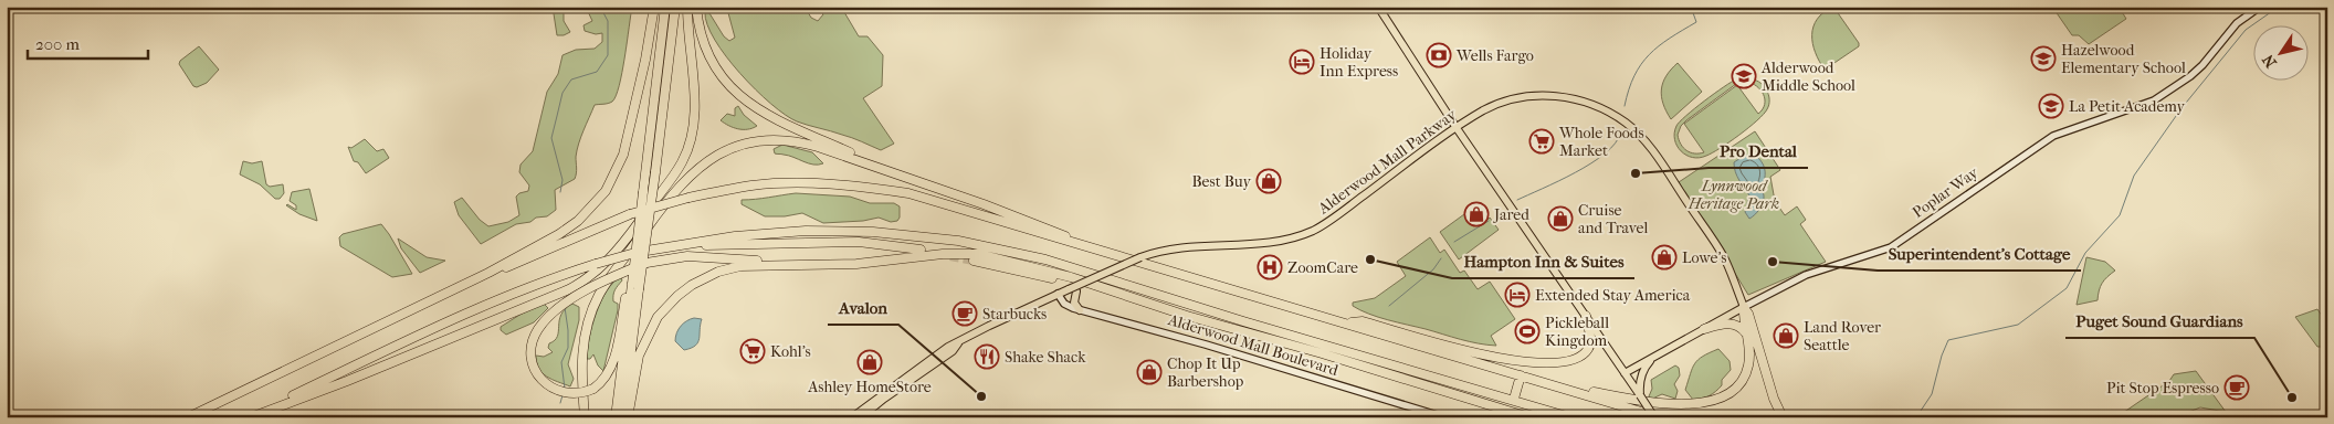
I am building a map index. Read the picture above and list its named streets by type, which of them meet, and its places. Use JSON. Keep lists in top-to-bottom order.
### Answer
{
  "streets": {
    "main road": ["Alderwood Mall Parkway", "Poplar Way", "Alderwood Mall Boulevard"]
  },
  "crossings": [
    ["Alderwood Mall Parkway", "Poplar Way"],
    ["Alderwood Mall Parkway", "Alderwood Mall Boulevard"]
  ],
  "parks": ["Lynnwood Heritage Park"],
  "places": {
    "bank": ["Wells Fargo"],
    "school or university": ["Hazelwood Elementary School", "Alderwood Middle School", "La Petit Academy"],
    "hotel": ["Holiday Inn Express", "Extended Stay America"],
    "supermarket": ["Whole Foods Market", "Kohl's"],
    "other": [
      "Pro Dental",
      "Hampton Inn & Suites",
      "Superintendent's Cottage",
      "Avalon",
      "Puget Sound Guardians"
    ],
    "shop": [
      "Best Buy",
      "Jared",
      "Cruise and Travel",
      "Lowe's",
      "Land Rover Seattle",
      "Ashley HomeStore",
      "Chop It Up Barbershop"
    ],
    "hospital": ["ZoomCare"],
    "cafe": ["Starbucks", "Pit Stop Espresso"],
    "sports": ["Pickleball Kingdom"],
    "restaurant": ["Shake Shack"]
  },
  "scale_bar": "200 m",
  "north": "bottom left"
}
